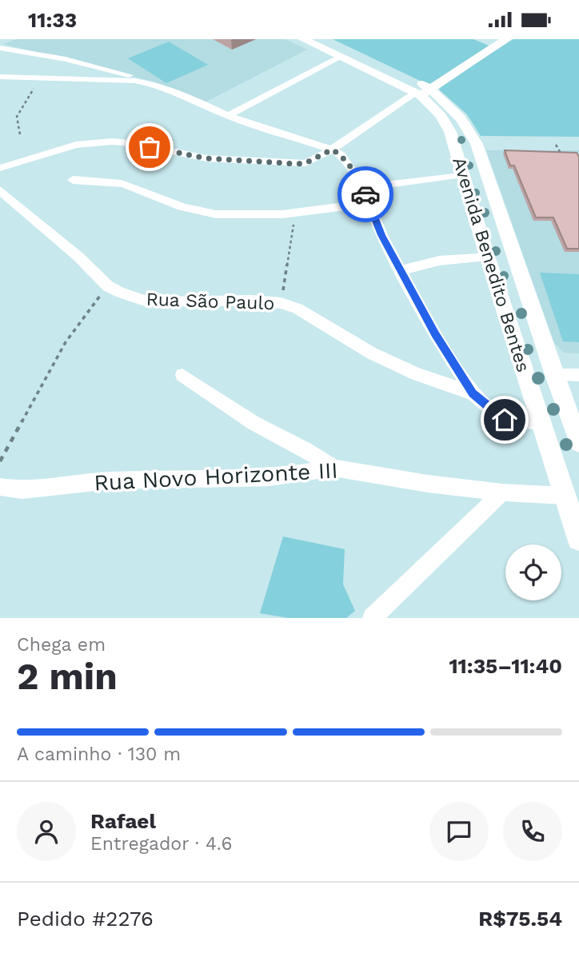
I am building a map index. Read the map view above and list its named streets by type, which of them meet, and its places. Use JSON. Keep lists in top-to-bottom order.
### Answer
{
  "streets": {
    "street": ["Avenida Benedito Bentes", "Rua São Paulo", "Rua Novo Horizonte III"]
  },
  "crossings": [
    ["Avenida Benedito Bentes", "Rua Novo Horizonte III"]
  ],
  "page": {
    "status": "11:33",
    "heading": ["2 min", "Chega em", "11:35–11:40"],
    "panel": [
      "Rafael",
      "Entregador · 4.6",
      "Pedido #2276",
      "R$75.54"
    ],
    "bar": "A caminho · 130 m"
  }
}
